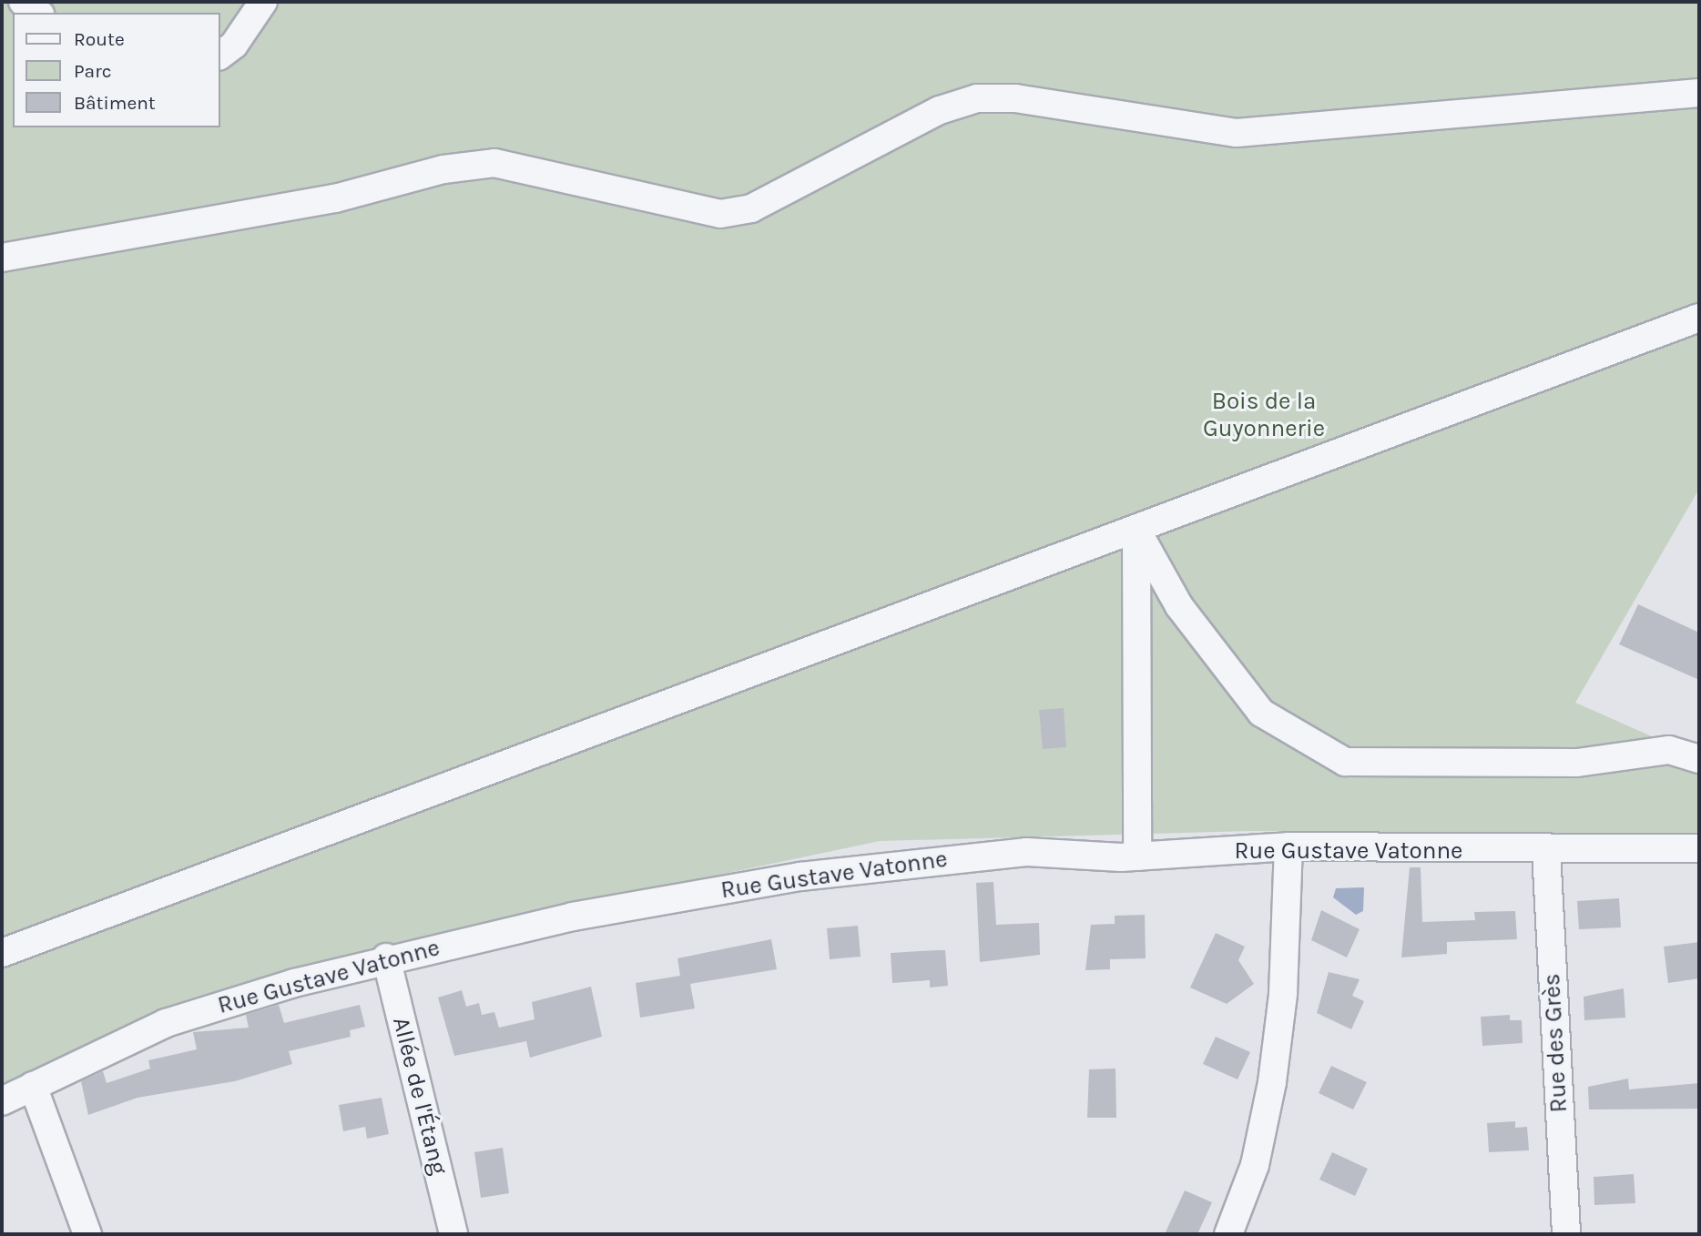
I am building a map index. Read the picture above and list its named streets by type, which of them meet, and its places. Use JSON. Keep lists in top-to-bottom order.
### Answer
{
  "streets": {
    "street": ["Rue Gustave Vatonne", "Rue des Grès", "Allée de l'Étang"]
  },
  "crossings": [
    ["Rue Gustave Vatonne", "Rue des Grès"],
    ["Rue Gustave Vatonne", "Allée de l'Étang"]
  ],
  "parks": ["Bois de la Guyonnerie"],
  "legend": ["Route", "Parc", "Bâtiment"]
}
